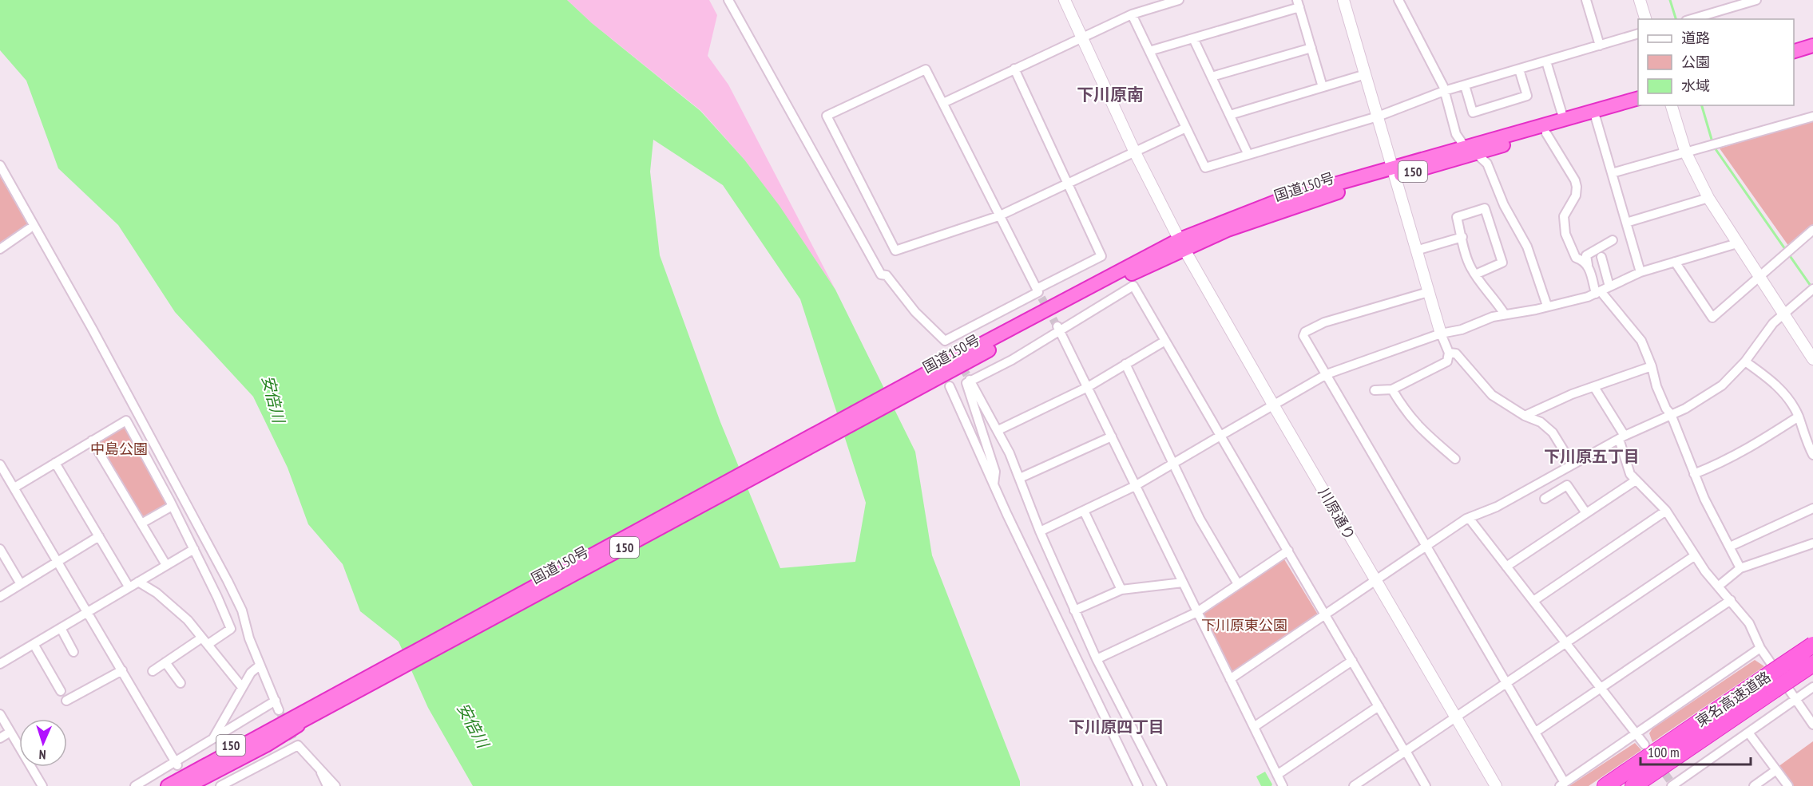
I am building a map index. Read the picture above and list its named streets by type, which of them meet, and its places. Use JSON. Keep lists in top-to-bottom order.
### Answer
{
  "streets": {
    "highway": ["150", "国道150号", "東名高速道路"],
    "street": ["川原通り"]
  },
  "crossings": [
    ["国道150号", "川原通り"]
  ],
  "districts": ["下川原南", "下川原五丁目", "下川原四丁目"],
  "water": ["安倍川"],
  "parks": ["中島公園", "下川原東公園"],
  "legend": ["道路", "公園", "水域"],
  "scale_bar": "100 m",
  "north": "bottom"
}
